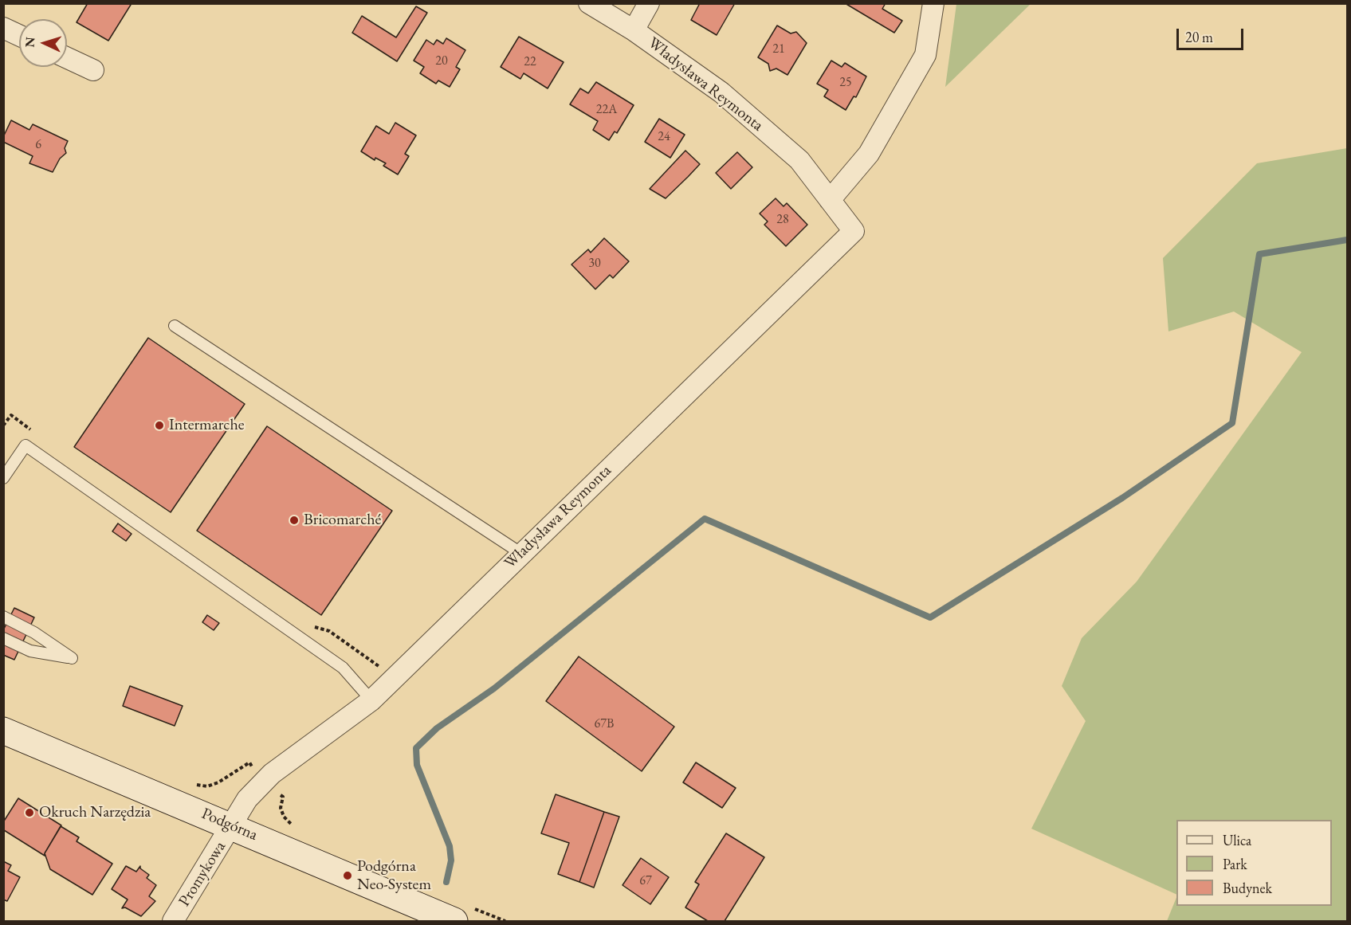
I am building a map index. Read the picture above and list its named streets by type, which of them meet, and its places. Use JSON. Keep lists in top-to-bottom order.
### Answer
{
  "streets": {
    "main road": ["Podgórna"],
    "street": ["Władysława Reymonta", "Promykowa"]
  },
  "crossings": [
    ["Władysława Reymonta", "Podgórna"],
    ["Władysława Reymonta", "Promykowa"],
    ["Podgórna", "Promykowa"]
  ],
  "places": [
    "Intermarche",
    "Bricomarché",
    "Okruch Narzędzia",
    "Podgórna Neo-System"
  ],
  "house_numbers": [
    "21",
    "20",
    "22",
    "25",
    "22A",
    "24",
    "6",
    "28",
    "30",
    "67B",
    "67"
  ],
  "legend": ["Ulica", "Park", "Budynek"],
  "scale_bar": "20 m",
  "north": "left"
}
